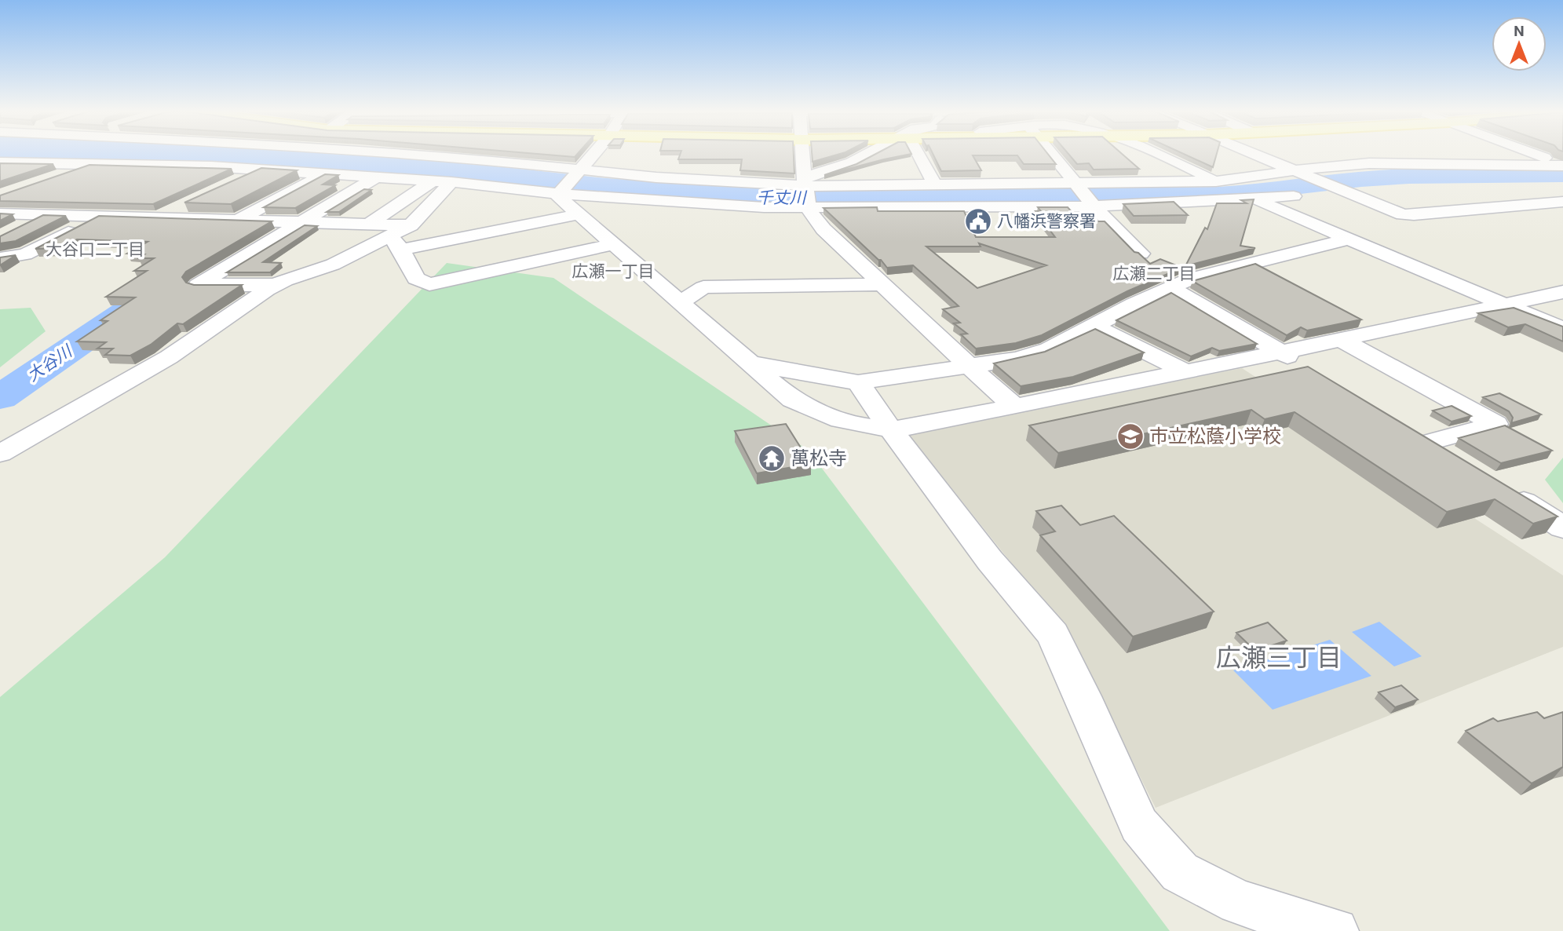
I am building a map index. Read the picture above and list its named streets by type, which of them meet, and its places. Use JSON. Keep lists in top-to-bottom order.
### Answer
{
  "districts": [
    "大谷口二丁目",
    "広瀬一丁目",
    "広瀬二丁目",
    "広瀬三丁目"
  ],
  "water": ["千丈川", "大谷川"],
  "places": {
    "public building": ["八幡浜警察署"],
    "school or university": ["市立松蔭小学校"],
    "temple": ["萬松寺"]
  },
  "north": "top"
}
